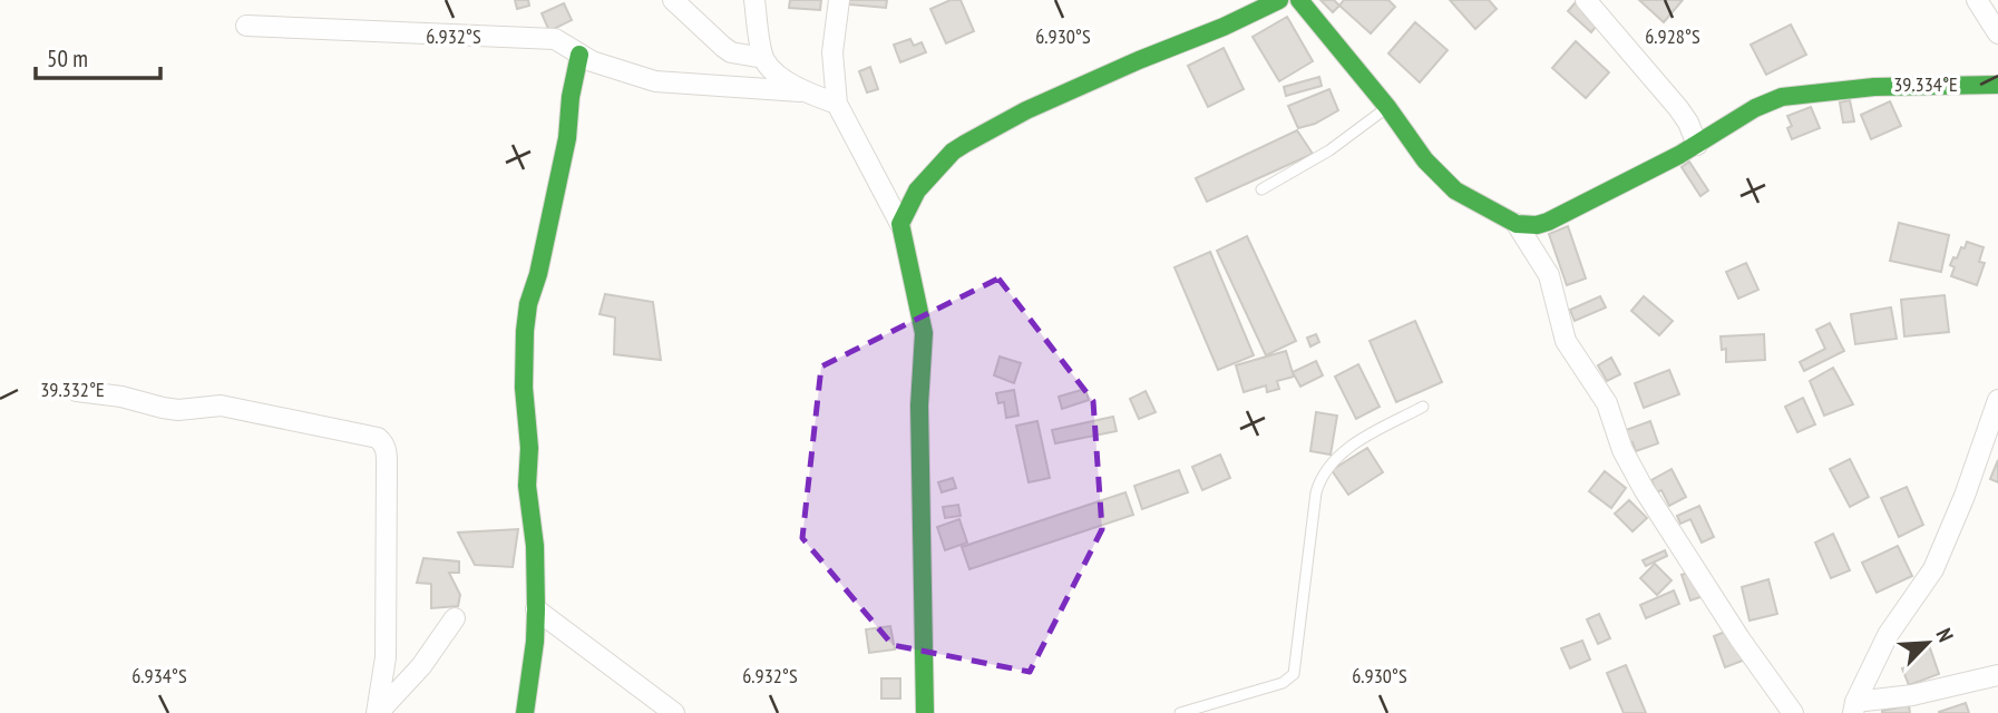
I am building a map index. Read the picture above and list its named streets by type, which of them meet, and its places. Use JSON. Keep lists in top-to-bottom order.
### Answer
{
  "scale_bar": "50 m",
  "north": "top right",
  "coordinates": [
    "6.932°S",
    "6.930°S",
    "6.928°S",
    "39.334°E",
    "39.332°E",
    "6.934°S"
  ]
}
